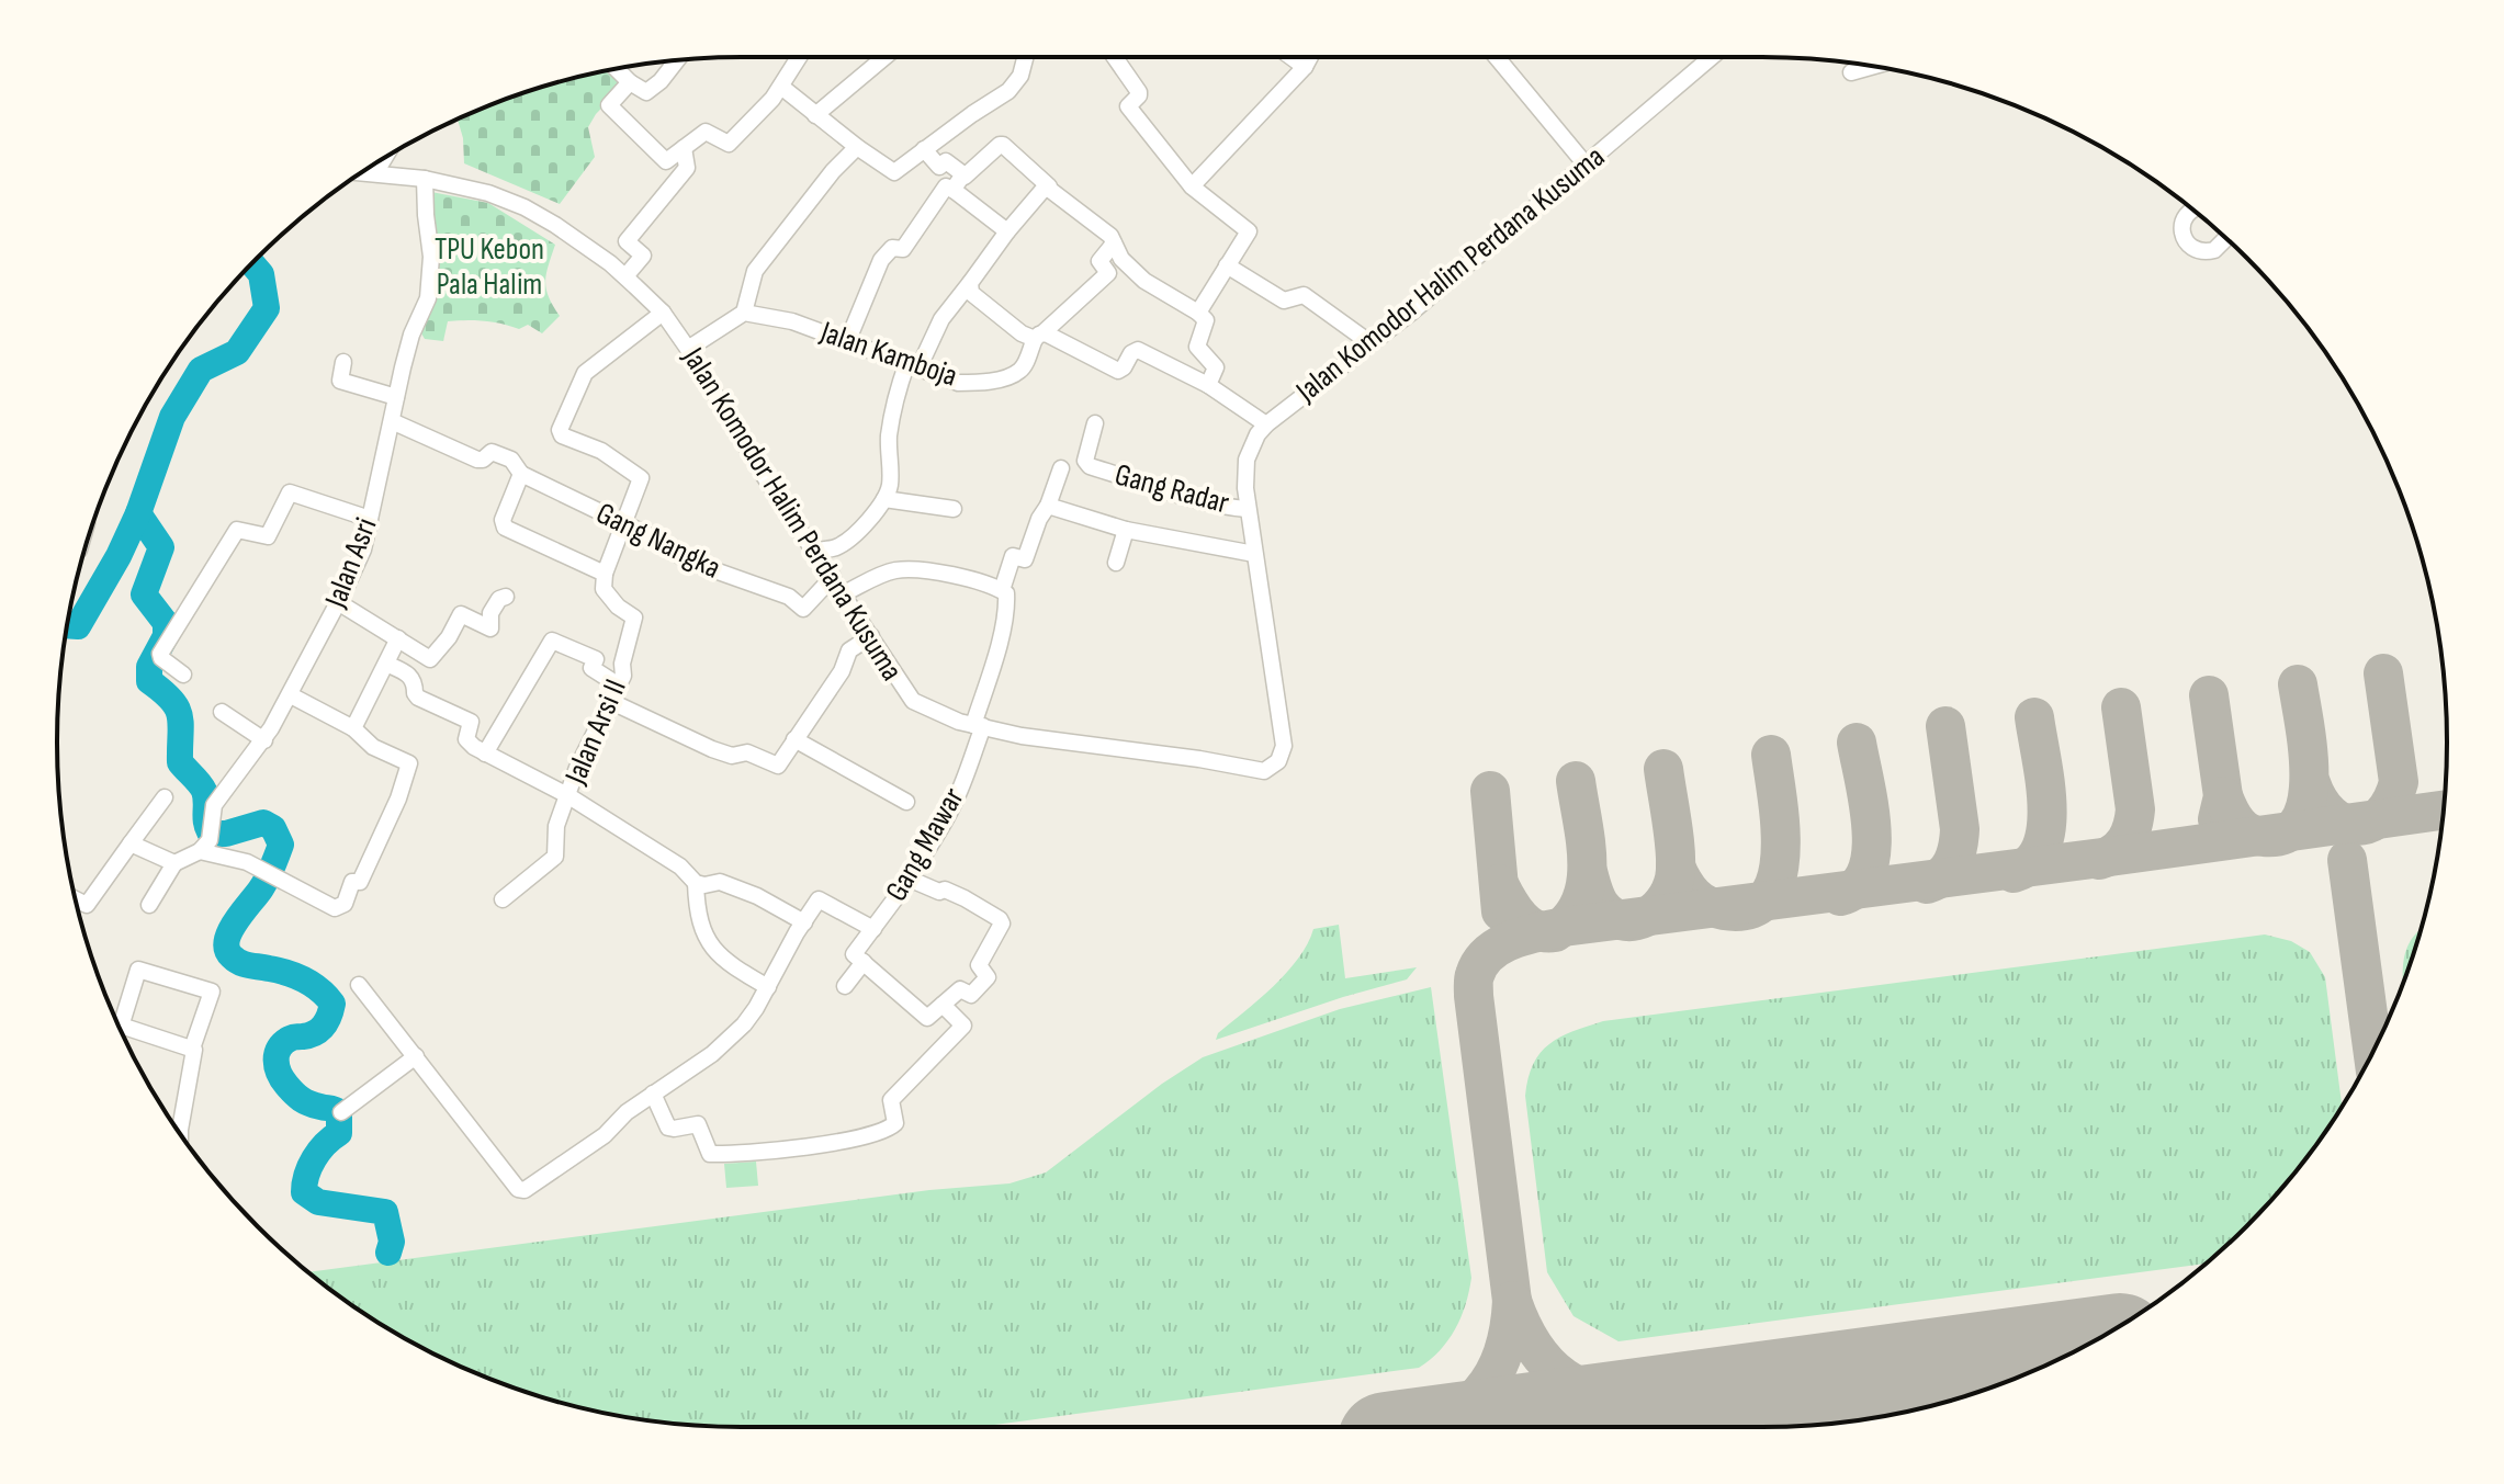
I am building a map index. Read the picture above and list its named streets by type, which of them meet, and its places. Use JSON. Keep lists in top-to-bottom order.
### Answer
{
  "streets": {
    "street": [
      "Jalan Komodor Halim Perdana Kusuma",
      "Jalan Kamboja",
      "Gang Radar",
      "Gang Nangka",
      "Jalan Asri",
      "Jalan Arsi II",
      "Gang Mawar"
    ]
  },
  "crossings": [
    ["Jalan Komodor Halim Perdana Kusuma", "Gang Radar"],
    ["Jalan Komodor Halim Perdana Kusuma", "Gang Nangka"],
    ["Jalan Komodor Halim Perdana Kusuma", "Jalan Asri"],
    ["Jalan Komodor Halim Perdana Kusuma", "Gang Mawar"]
  ],
  "parks": ["TPU Kebon Pala Halim"]
}
